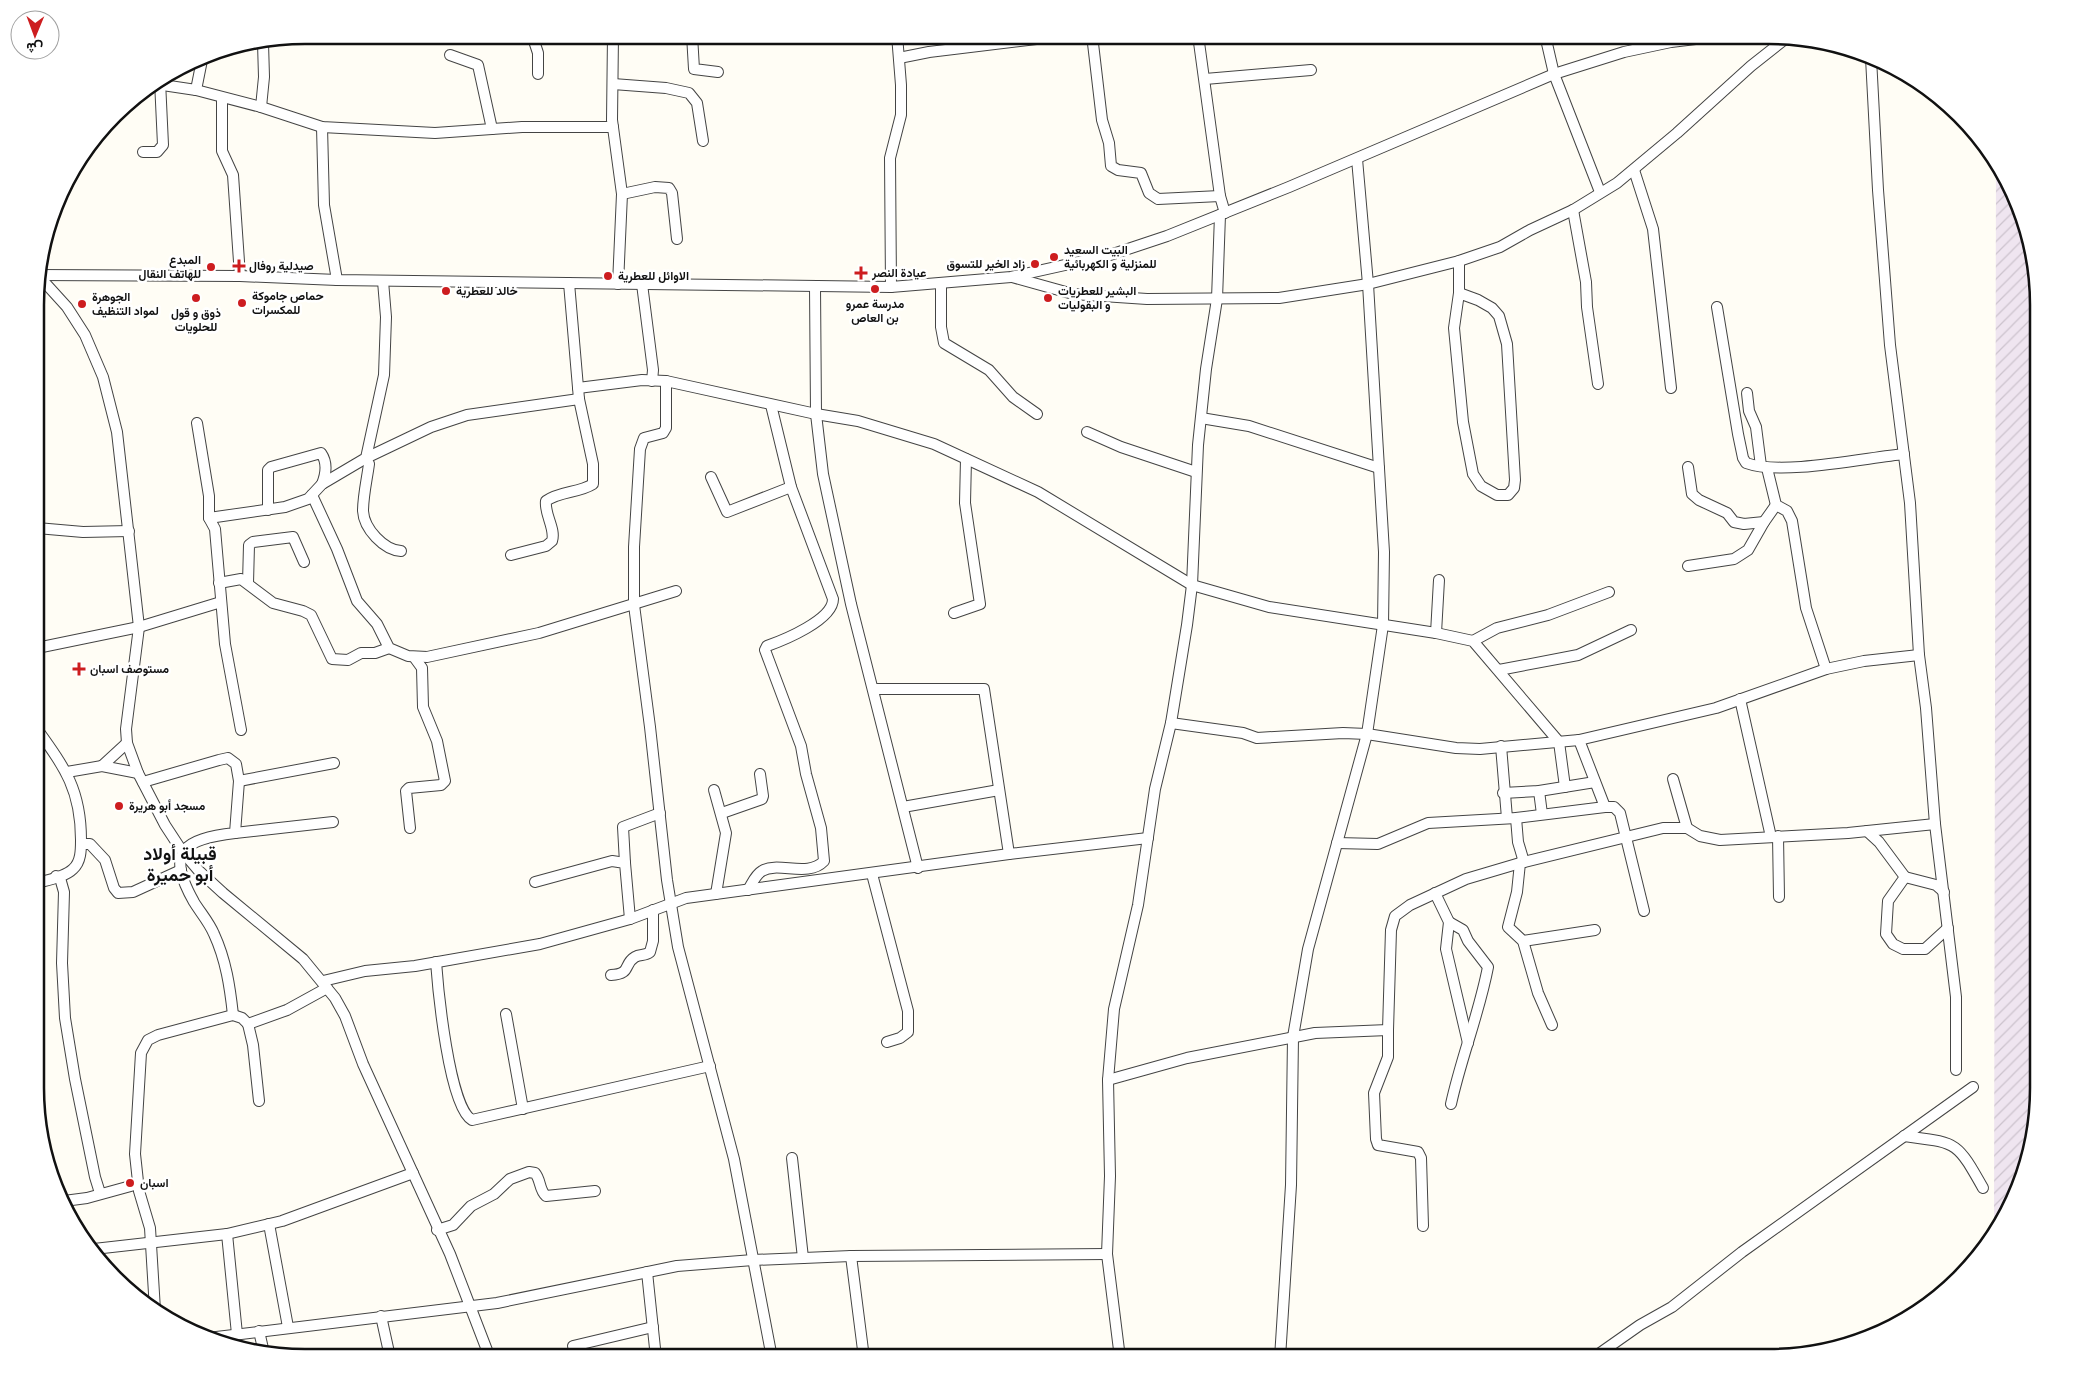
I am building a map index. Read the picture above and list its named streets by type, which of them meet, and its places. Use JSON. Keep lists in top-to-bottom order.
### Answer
{
  "districts": ["قبيلة أولاد أبو حميرة"],
  "places": {
    "other": [
      "البيت السعيد للمنزلية و الكهربائية",
      "زاد الخير للتسوق",
      "المبدع للهاتف النقال",
      "الاوائل للعطرية",
      "مدرسة عمرو بن العاص",
      "خالد للعطرية",
      "ذوق و قول للحلويات",
      "البشير للعطريات و البقوليات",
      "حماص جاموكة للمكسرات",
      "الجوهرة لمواد التنظيف",
      "مسجد أبو هريرة",
      "اسبان"
    ],
    "health": ["صيدلية روفال", "عيادة النصر", "مستوصف اسبان"]
  },
  "north": "bottom"
}
